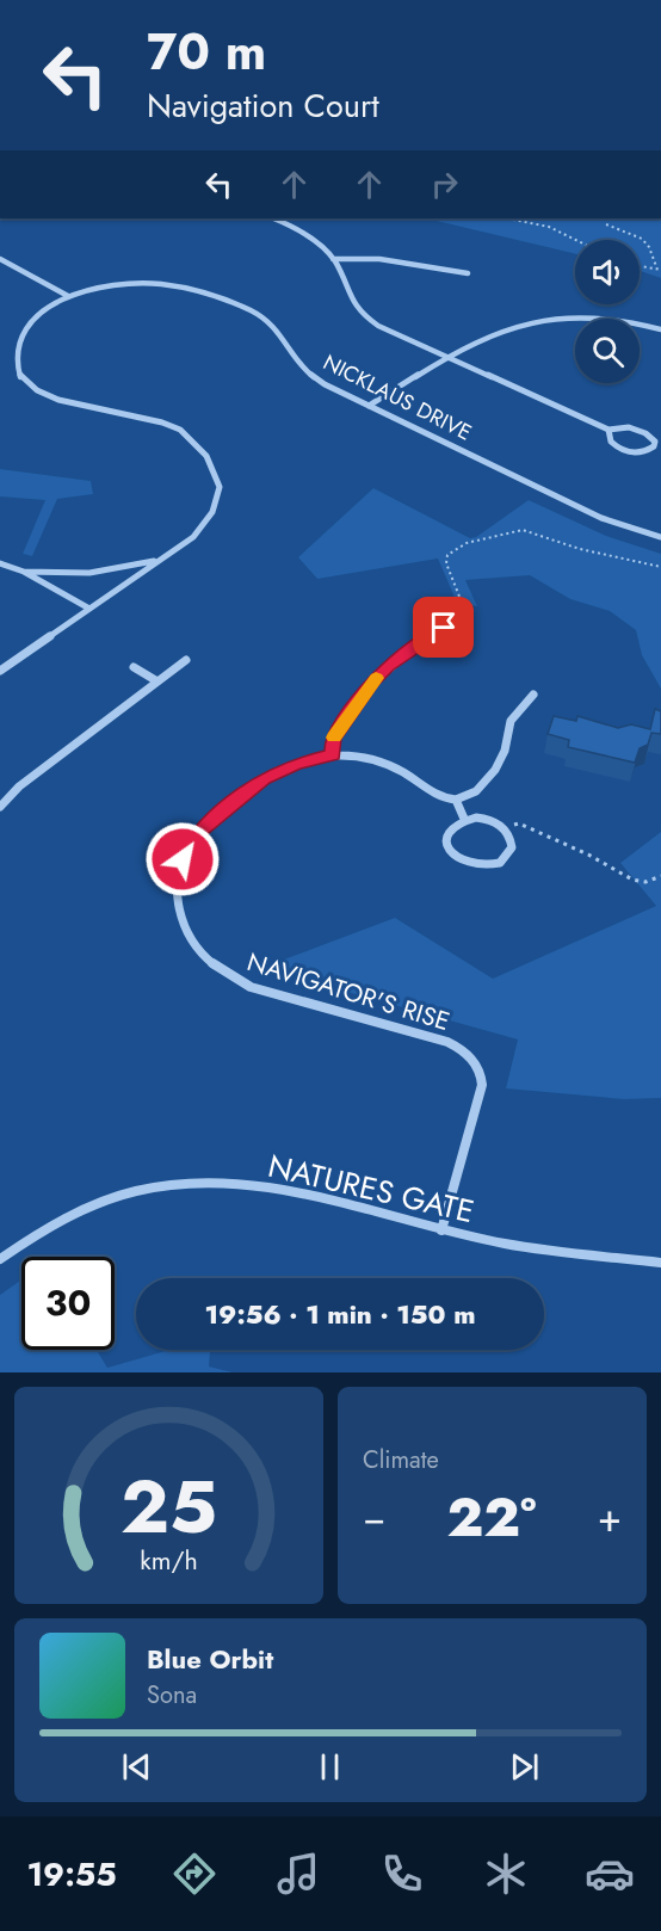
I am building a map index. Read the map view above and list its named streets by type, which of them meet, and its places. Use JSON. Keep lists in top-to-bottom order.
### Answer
{
  "streets": {
    "street": ["NICKLAUS DRIVE", "NAVIGATOR'S RISE", "NATURES GATE"]
  },
  "crossings": [
    ["NAVIGATOR'S RISE", "NATURES GATE"]
  ],
  "page": {
    "turn": ["70 m", "Navigation Court"],
    "limit": "30",
    "trip": "19:56 · 1 min · 150 m",
    "tile": "Climate",
    "heat": ["−", "22°", "+"],
    "song": ["Blue Orbit", "Sona"],
    "tabs": "19:55",
    "gauge": ["25", "km/h"]
  }
}
